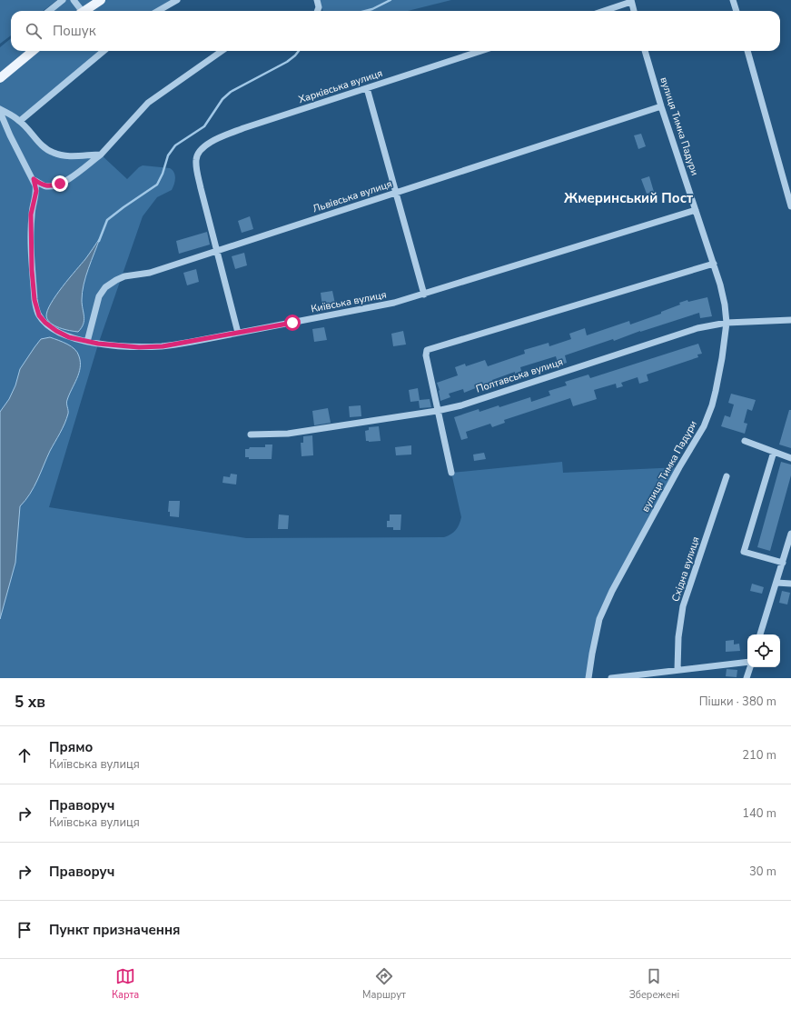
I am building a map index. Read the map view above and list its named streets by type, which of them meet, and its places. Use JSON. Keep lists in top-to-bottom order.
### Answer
{
  "streets": {
    "street": [
      "Харківська вулиця",
      "вулиця Тимка Падури",
      "Львівська вулиця",
      "Київська вулиця",
      "Полтавська вулиця",
      "Східна вулиця"
    ]
  },
  "crossings": [
    ["Харківська вулиця", "Львівська вулиця"],
    ["вулиця Тимка Падури", "Львівська вулиця"],
    ["вулиця Тимка Падури", "Київська вулиця"],
    ["вулиця Тимка Падури", "Полтавська вулиця"],
    ["Львівська вулиця", "Київська вулиця"]
  ],
  "districts": ["Жмеринський Пост"],
  "page": {
    "search": "Пошук",
    "heading": ["5 хв", "Пішки · 380 m"],
    "list": [
      ["Прямо", "Київська вулиця", "210 m"],
      ["Праворуч", "Київська вулиця", "140 m"],
      ["Праворуч", "30 m"],
      "Пункт призначення"
    ],
    "nav": ["Карта", "Маршрут", "Збережені"]
  }
}
